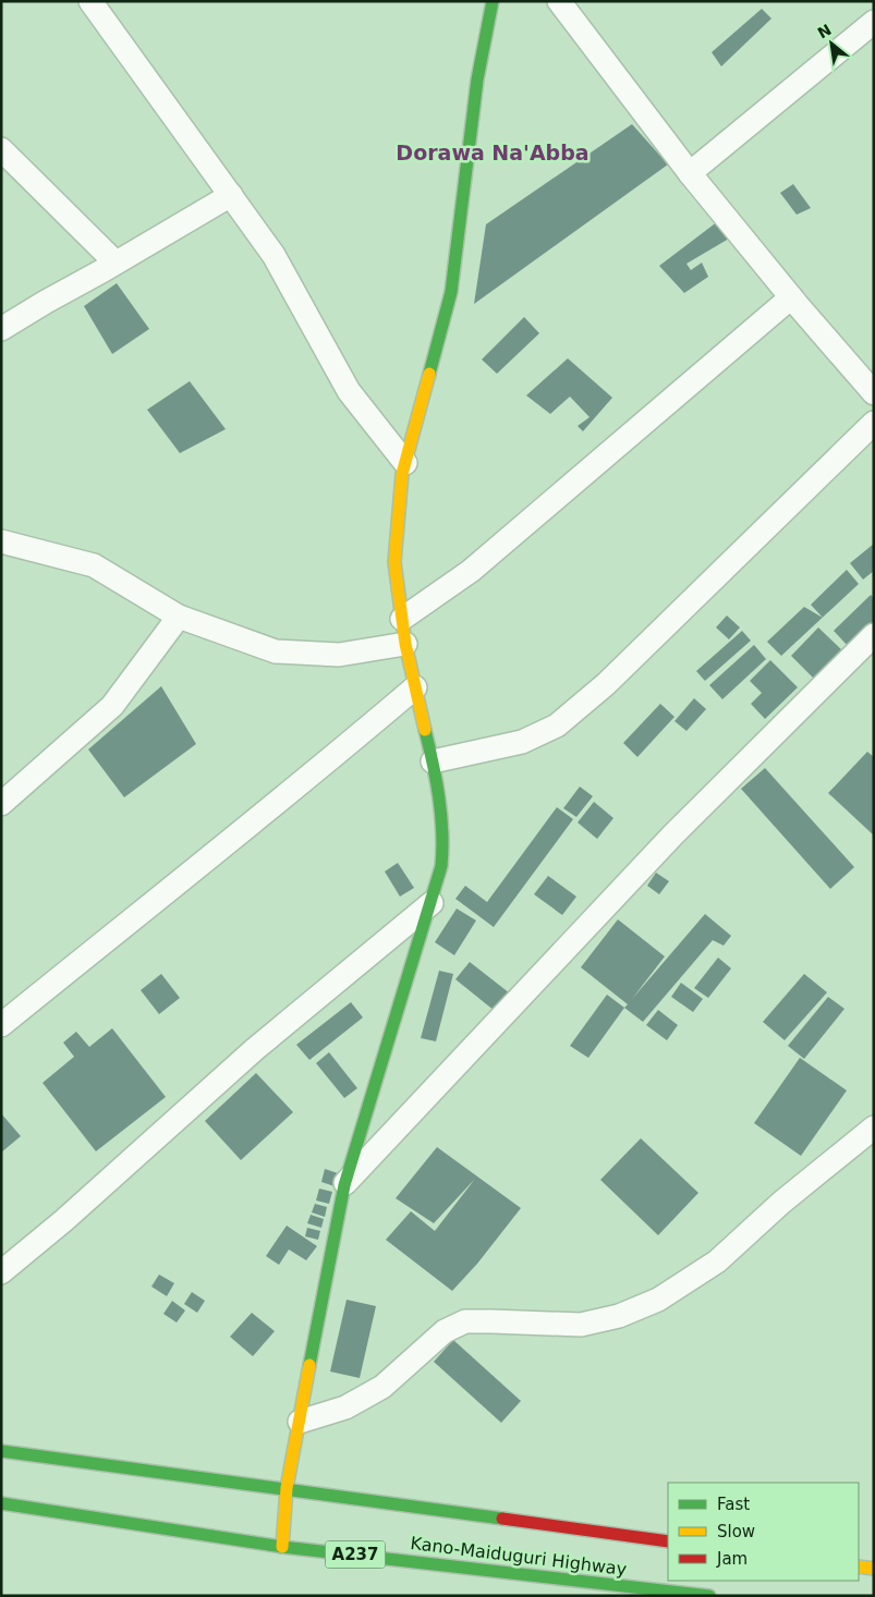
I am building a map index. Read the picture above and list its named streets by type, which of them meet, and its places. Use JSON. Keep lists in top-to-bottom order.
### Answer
{
  "streets": {
    "main road": ["A237", "Kano-Maiduguri Highway"]
  },
  "districts": ["Dorawa Na'Abba"],
  "legend": ["Fast", "Slow", "Jam"],
  "north": "top left"
}
